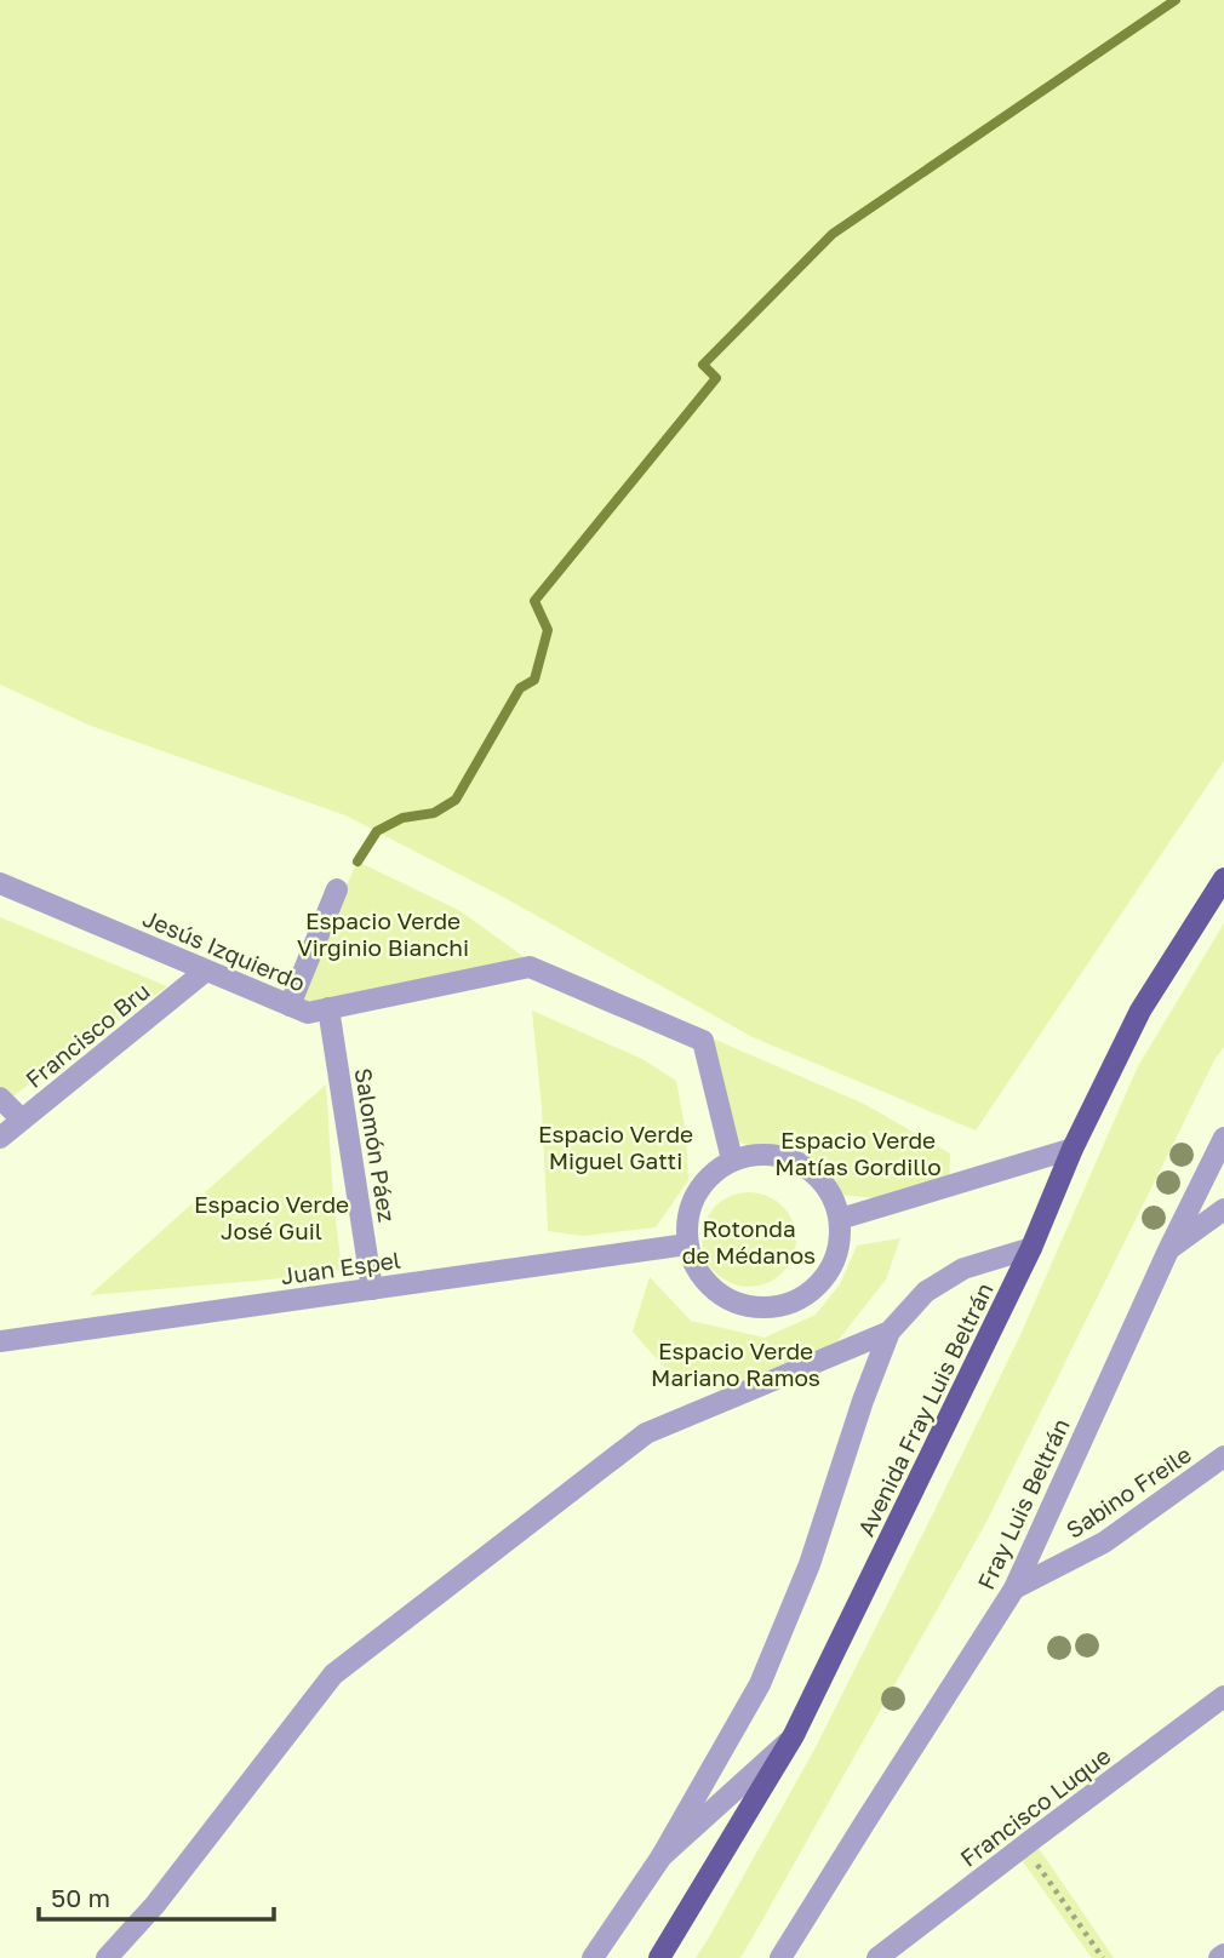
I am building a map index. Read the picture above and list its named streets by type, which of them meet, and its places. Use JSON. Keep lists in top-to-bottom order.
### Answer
{
  "streets": {
    "main road": ["Avenida Fray Luis Beltrán"],
    "street": [
      "Jesús Izquierdo",
      "Francisco Bru",
      "Salomón Páez",
      "Juan Espel",
      "Sabino Freile",
      "Fray Luis Beltrán",
      "Francisco Luque"
    ]
  },
  "crossings": [
    ["Jesús Izquierdo", "Francisco Bru"],
    ["Jesús Izquierdo", "Salomón Páez"],
    ["Jesús Izquierdo", "Juan Espel"],
    ["Salomón Páez", "Juan Espel"],
    ["Sabino Freile", "Fray Luis Beltrán"]
  ],
  "parks": [
    "Espacio Verde Virginio Bianchi",
    "Espacio Verde Miguel Gatti",
    "Espacio Verde Matías Gordillo",
    "Espacio Verde José Guil",
    "Rotonda de Médanos",
    "Espacio Verde Mariano Ramos"
  ],
  "scale_bar": "50 m"
}
